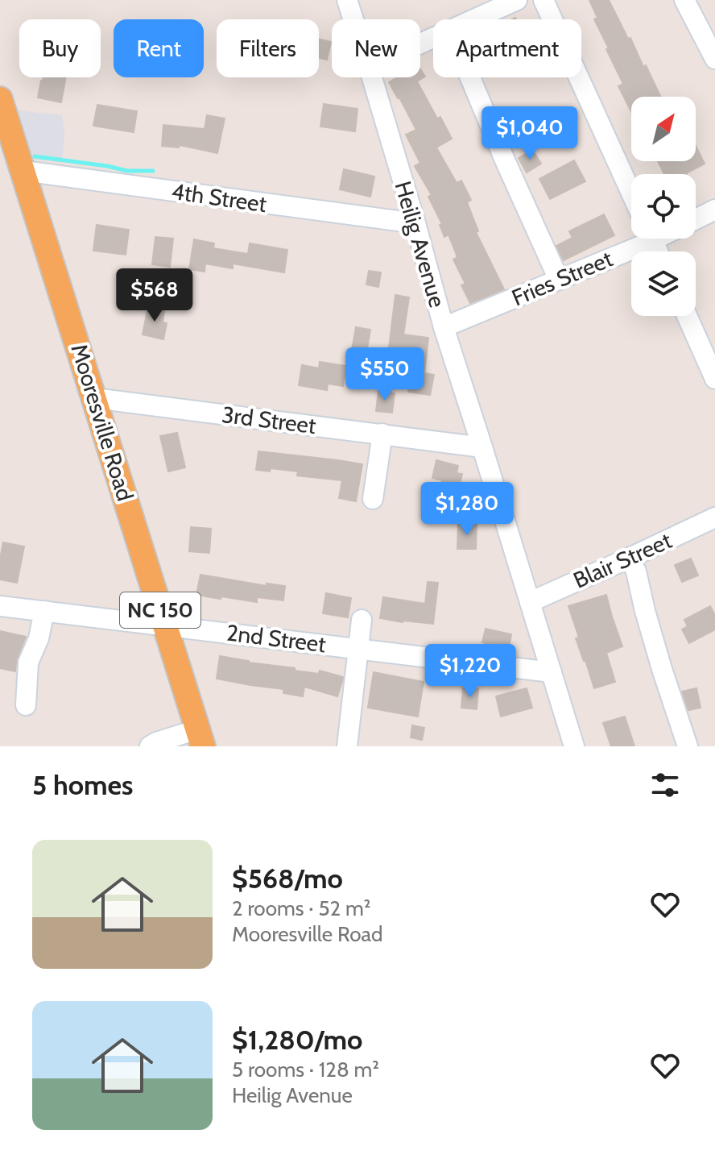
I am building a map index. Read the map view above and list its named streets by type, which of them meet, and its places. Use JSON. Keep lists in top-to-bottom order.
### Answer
{
  "streets": {
    "main road": ["Mooresville Road", "NC 150"],
    "street": [
      "4th Street",
      "Heilig Avenue",
      "Fries Street",
      "3rd Street",
      "Blair Street",
      "2nd Street"
    ]
  },
  "crossings": [
    ["4th Street", "Heilig Avenue"],
    ["4th Street", "Mooresville Road"],
    ["Heilig Avenue", "Fries Street"],
    ["Heilig Avenue", "3rd Street"],
    ["Heilig Avenue", "Blair Street"],
    ["Heilig Avenue", "2nd Street"],
    ["3rd Street", "Mooresville Road"],
    ["Mooresville Road", "2nd Street"]
  ],
  "north": "top right",
  "page": {
    "chip": [
      "Buy",
      "Rent",
      "Filters",
      "New",
      "Apartment"
    ],
    "price": [
      "$1,040",
      "$568",
      "$550",
      "$1,280",
      "$1,220"
    ],
    "heading": "5 homes",
    "list": [
      {
        "name": "$568/mo",
        "note": "2 rooms · 52 m² · Mooresville Road"
      },
      {
        "name": "$1,280/mo",
        "note": "5 rooms · 128 m² · Heilig Avenue"
      }
    ]
  }
}
